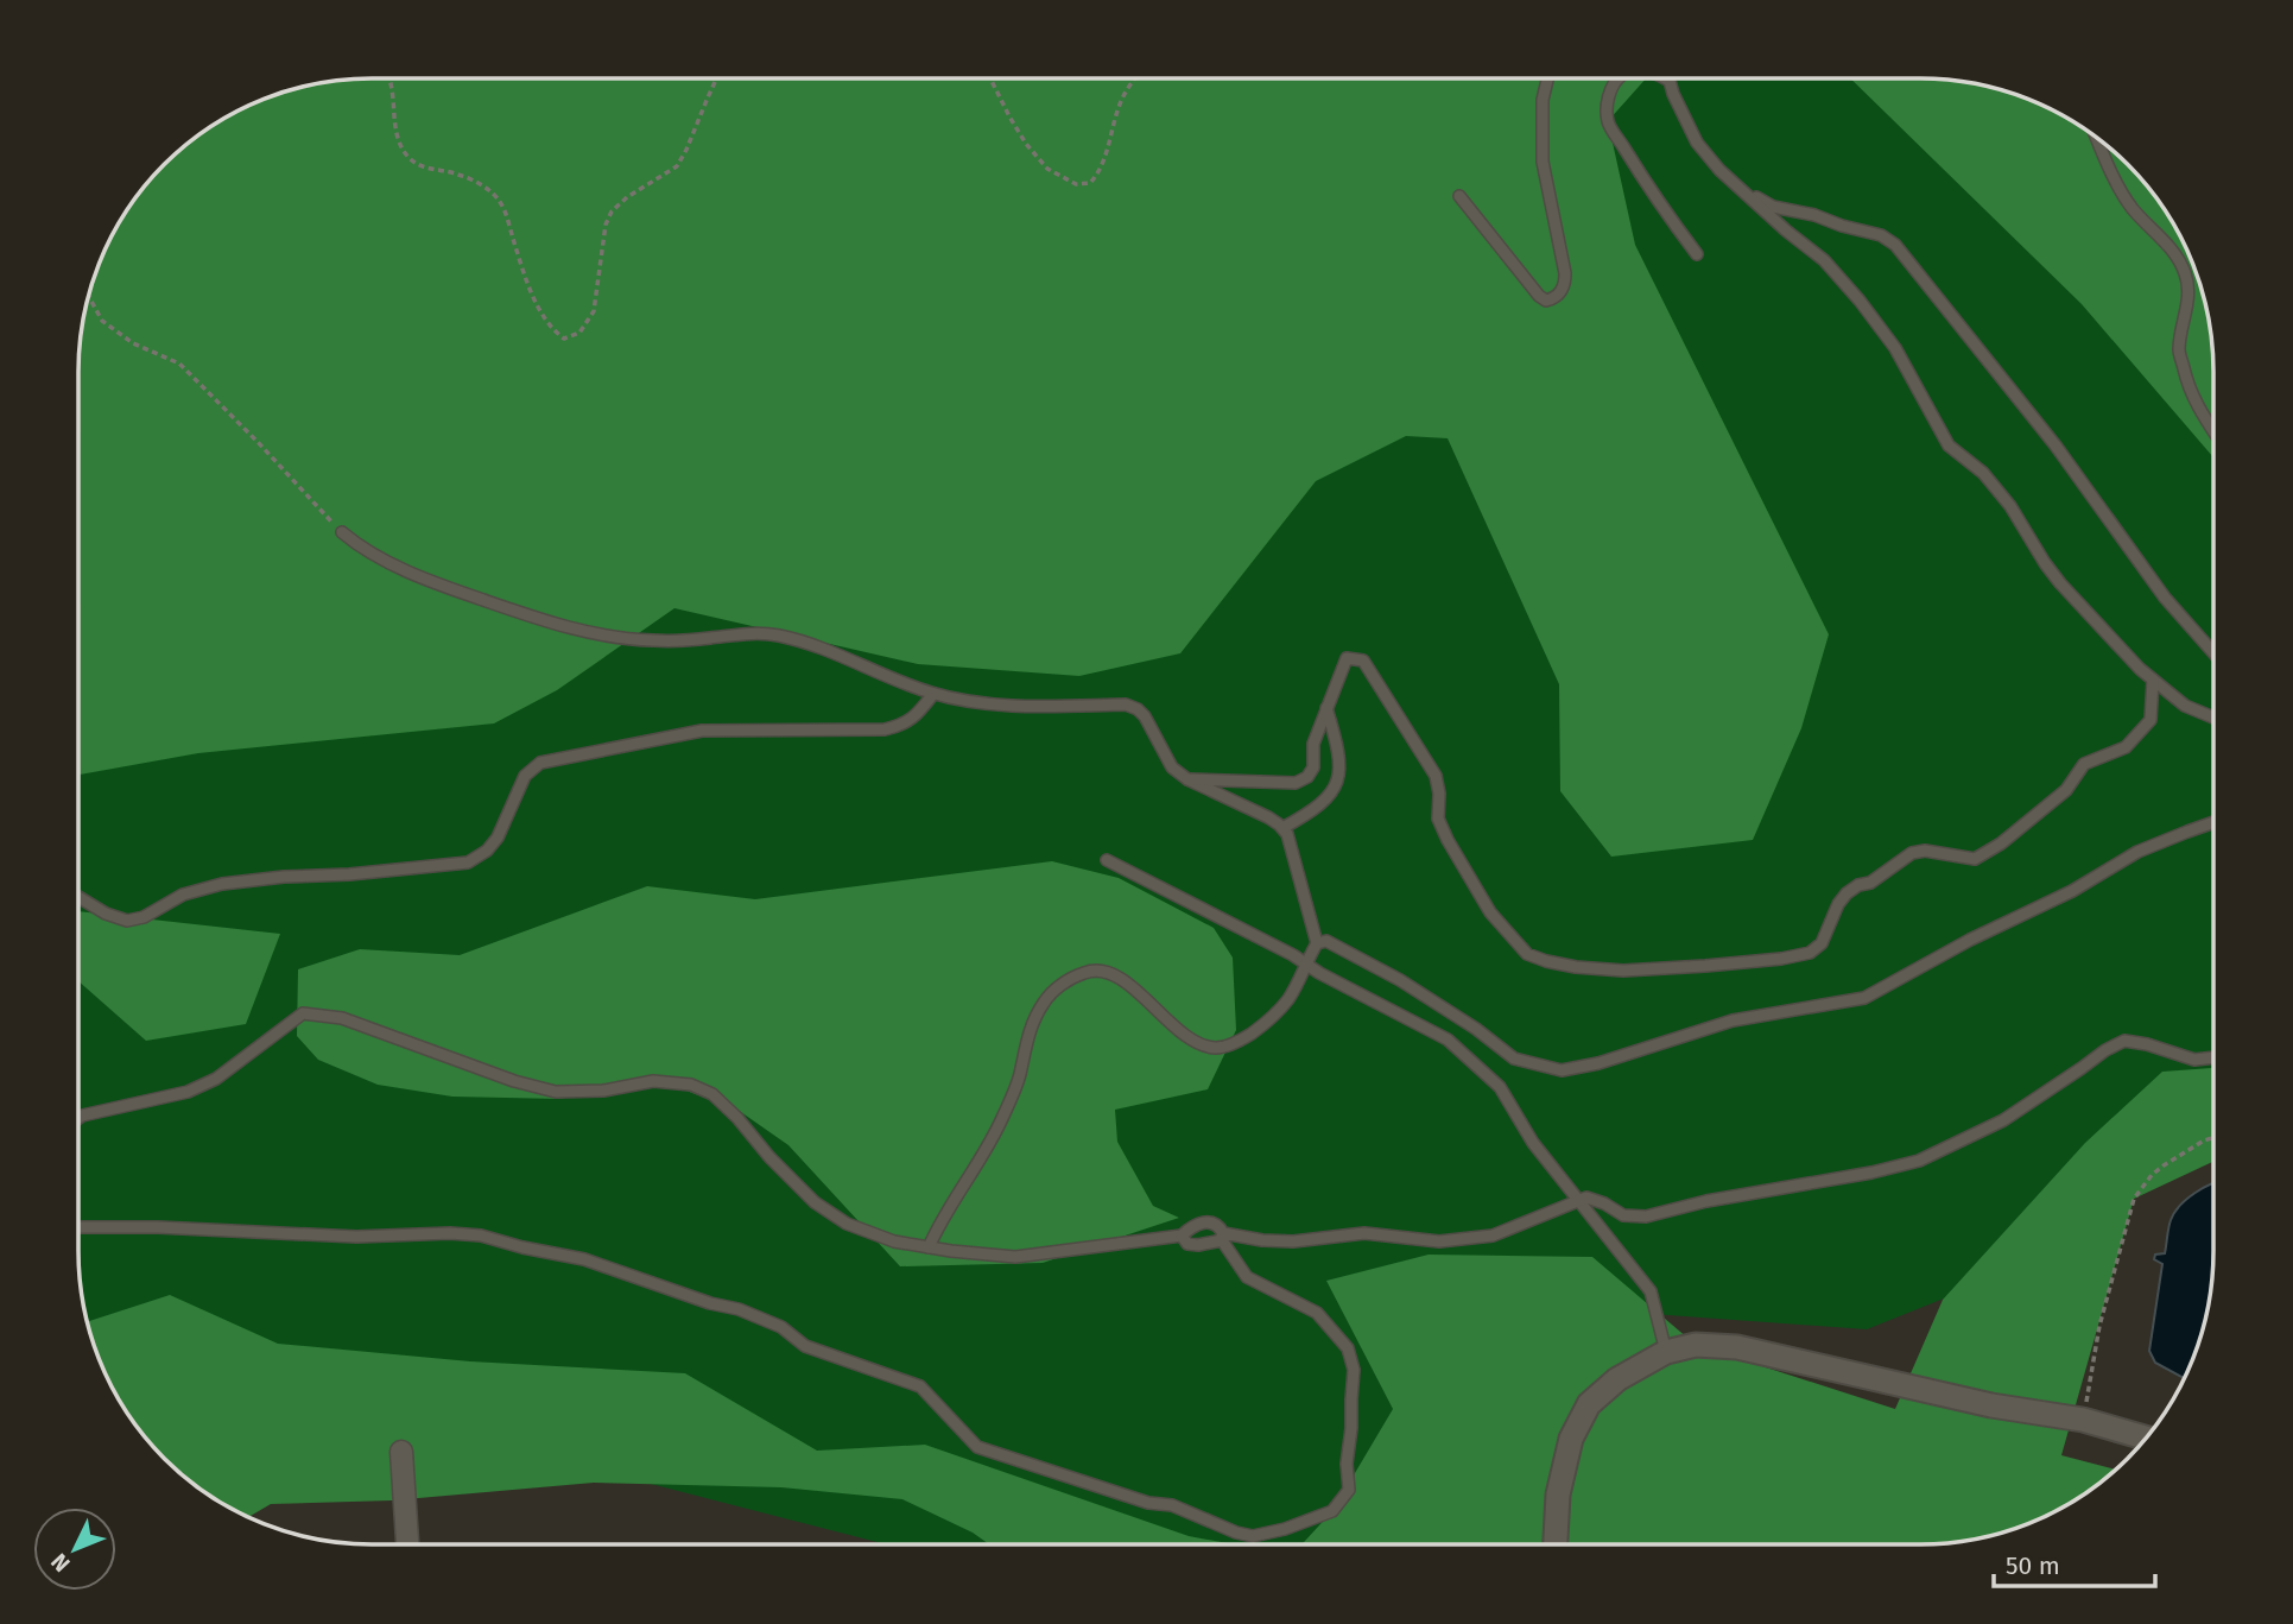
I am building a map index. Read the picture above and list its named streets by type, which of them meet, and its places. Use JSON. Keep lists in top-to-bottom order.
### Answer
{
  "scale_bar": "50 m",
  "north": "bottom left"
}
